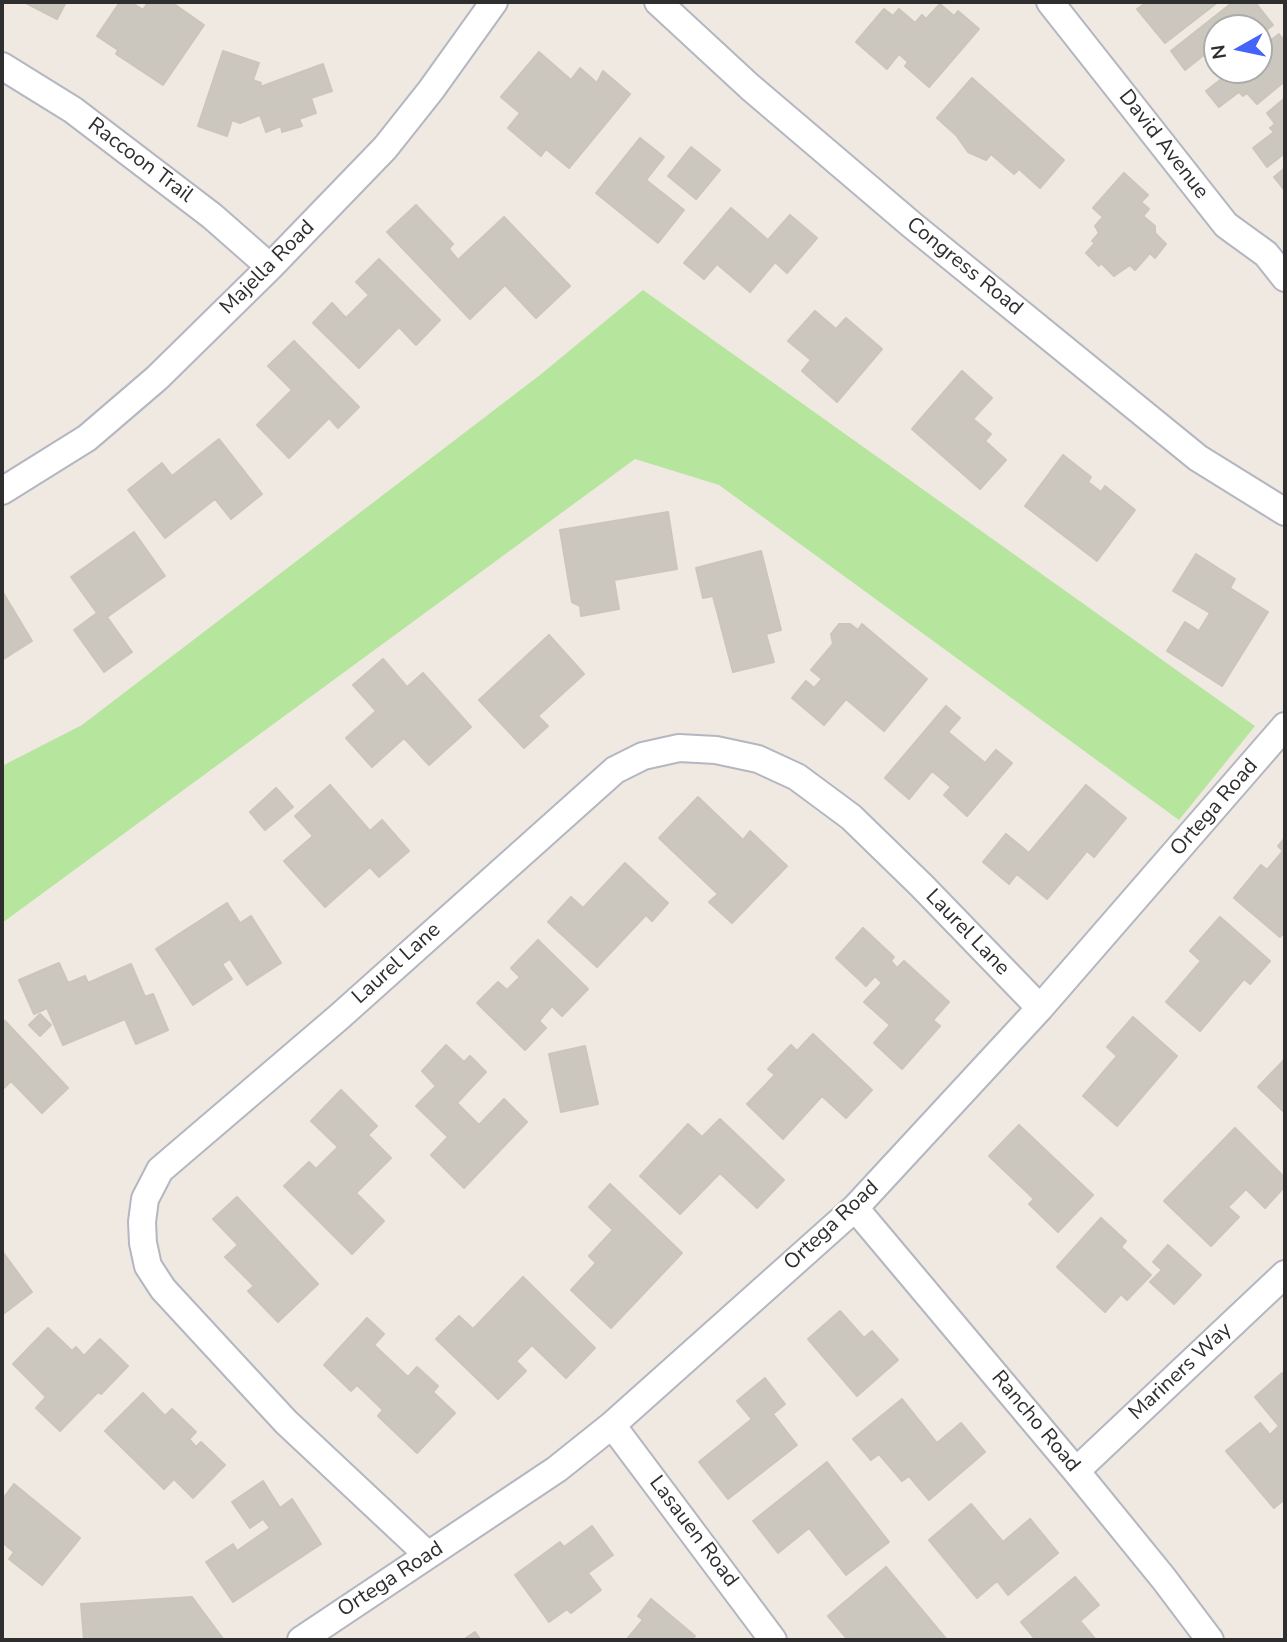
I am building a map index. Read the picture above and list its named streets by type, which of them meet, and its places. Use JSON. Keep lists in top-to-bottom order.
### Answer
{
  "streets": {
    "street": [
      "David Avenue",
      "Raccoon Trail",
      "Congress Road",
      "Majella Road",
      "Ortega Road",
      "Laurel Lane",
      "Mariners Way",
      "Rancho Road",
      "Lasauen Road"
    ]
  },
  "crossings": [
    ["Raccoon Trail", "Majella Road"],
    ["Ortega Road", "Laurel Lane"],
    ["Ortega Road", "Rancho Road"],
    ["Ortega Road", "Lasauen Road"],
    ["Mariners Way", "Rancho Road"]
  ],
  "north": "left"
}
